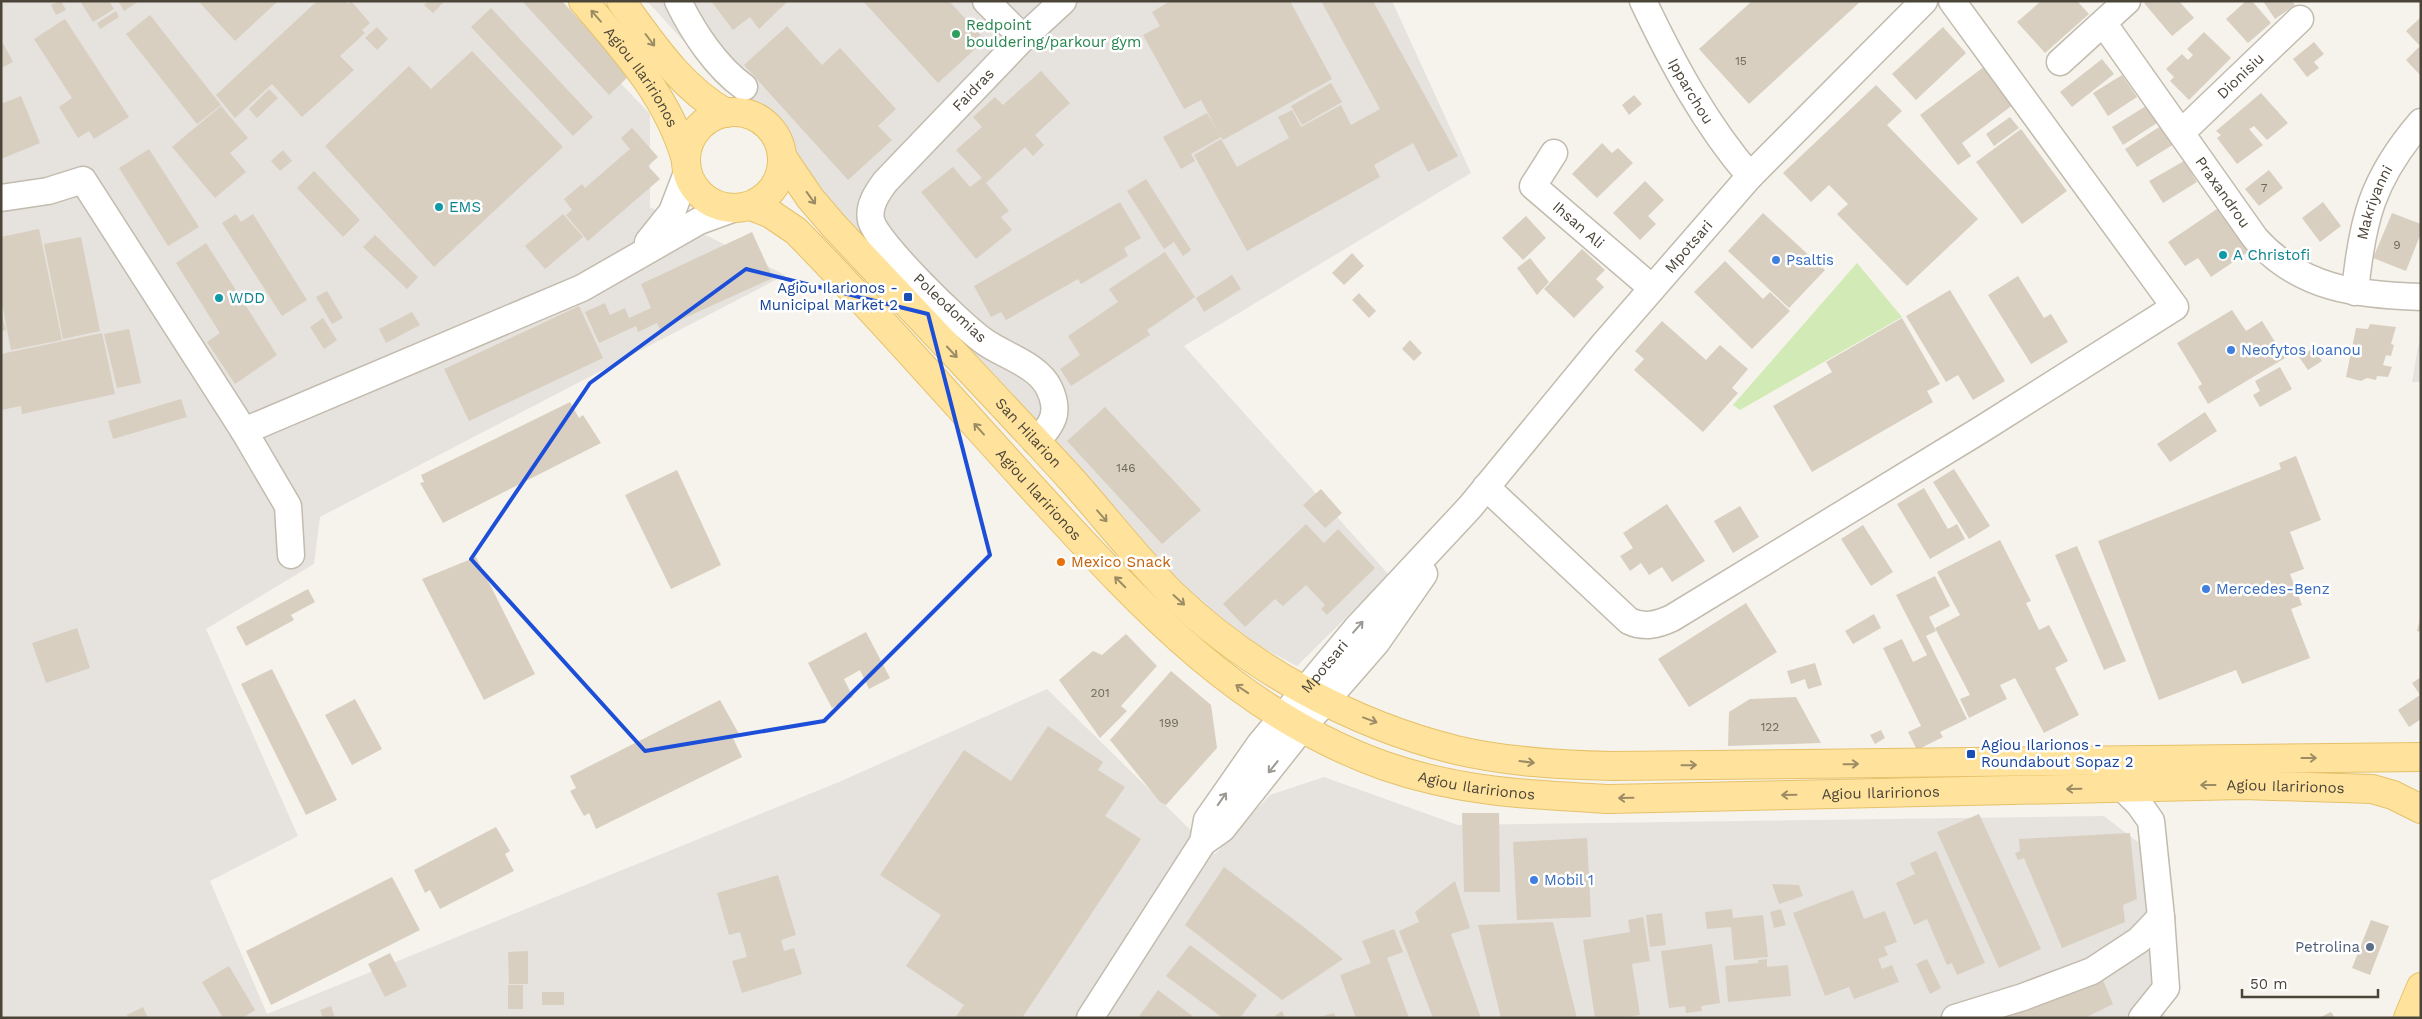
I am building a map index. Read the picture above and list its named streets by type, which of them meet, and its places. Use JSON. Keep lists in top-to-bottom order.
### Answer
{
  "streets": {
    "main road": ["Agiou Ilaririonos", "San Hilarion"],
    "street": [
      "Dionisiu",
      "Faidras",
      "Ipparchou",
      "Praxandrou",
      "Makriyanni",
      "Ihsan Ali",
      "Mpotsari",
      "Poleodomias"
    ]
  },
  "crossings": [
    ["Dionisiu", "Praxandrou"],
    ["Agiou Ilaririonos", "Mpotsari"],
    ["Agiou Ilaririonos", "San Hilarion"],
    ["Faidras", "Poleodomias"],
    ["Ipparchou", "Mpotsari"],
    ["Praxandrou", "Makriyanni"],
    ["Ihsan Ali", "Mpotsari"],
    ["Poleodomias", "San Hilarion"]
  ],
  "one_way": ["San Hilarion"],
  "places": {
    "other": [
      "Redpoint bouldering/parkour gym",
      "EMS",
      "A Christofi",
      "Psaltis",
      "WDD",
      "Neofytos Ioanou",
      "Mexico Snack",
      "Mercedes-Benz",
      "Mobil 1",
      "Petrolina"
    ],
    "transit": ["Agiou Ilarionos - Municipal Market 2", "Agiou Ilarionos - Roundabout Sopaz 2"]
  },
  "house_numbers": [
    "15",
    "7",
    "9",
    "146",
    "201",
    "199",
    "122"
  ],
  "scale_bar": "50 m"
}
